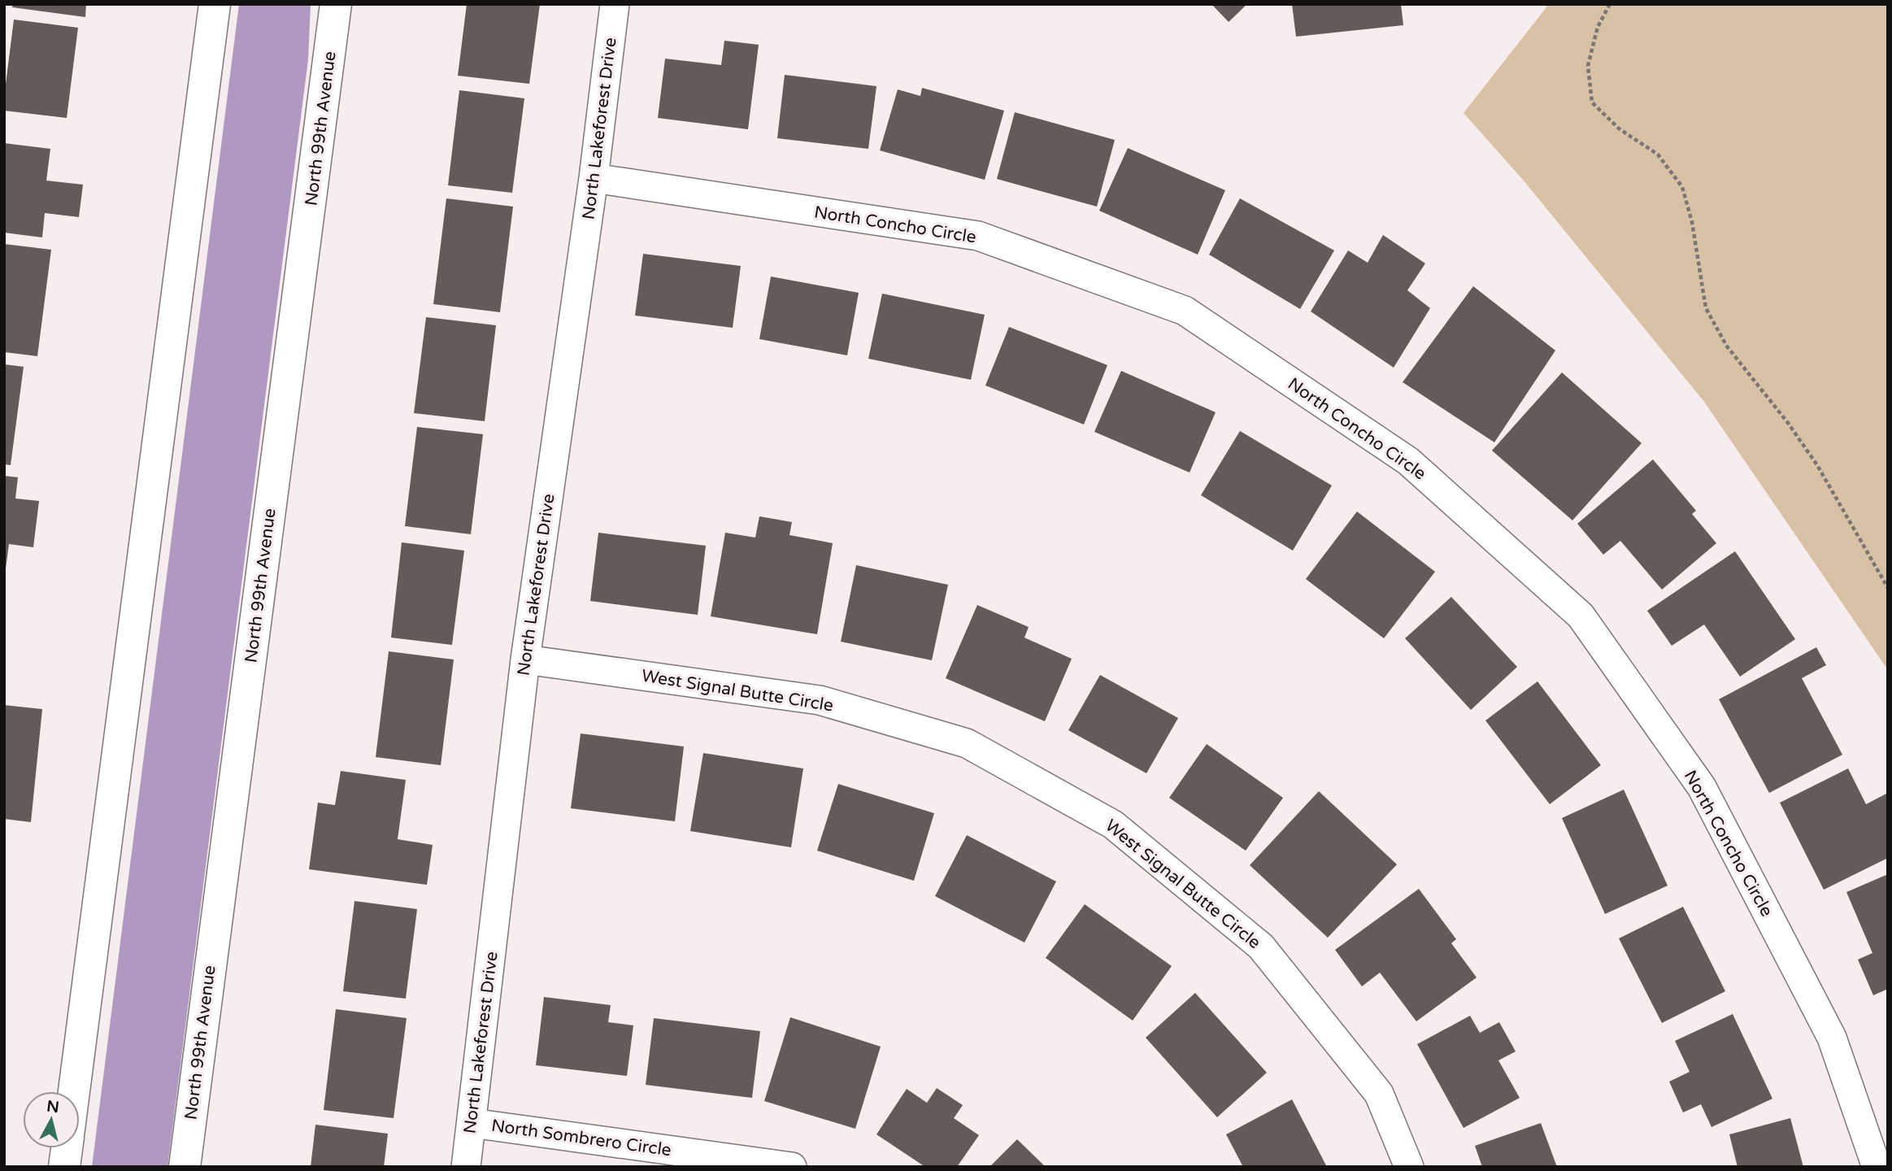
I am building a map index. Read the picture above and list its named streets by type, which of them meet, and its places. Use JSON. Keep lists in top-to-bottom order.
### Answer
{
  "streets": {
    "main road": ["North 99th Avenue"],
    "street": [
      "North Lakeforest Drive",
      "North Concho Circle",
      "West Signal Butte Circle",
      "North Sombrero Circle"
    ]
  },
  "crossings": [
    ["North Lakeforest Drive", "North Concho Circle"],
    ["North Lakeforest Drive", "West Signal Butte Circle"],
    ["North Lakeforest Drive", "North Sombrero Circle"]
  ],
  "north": "top"
}
